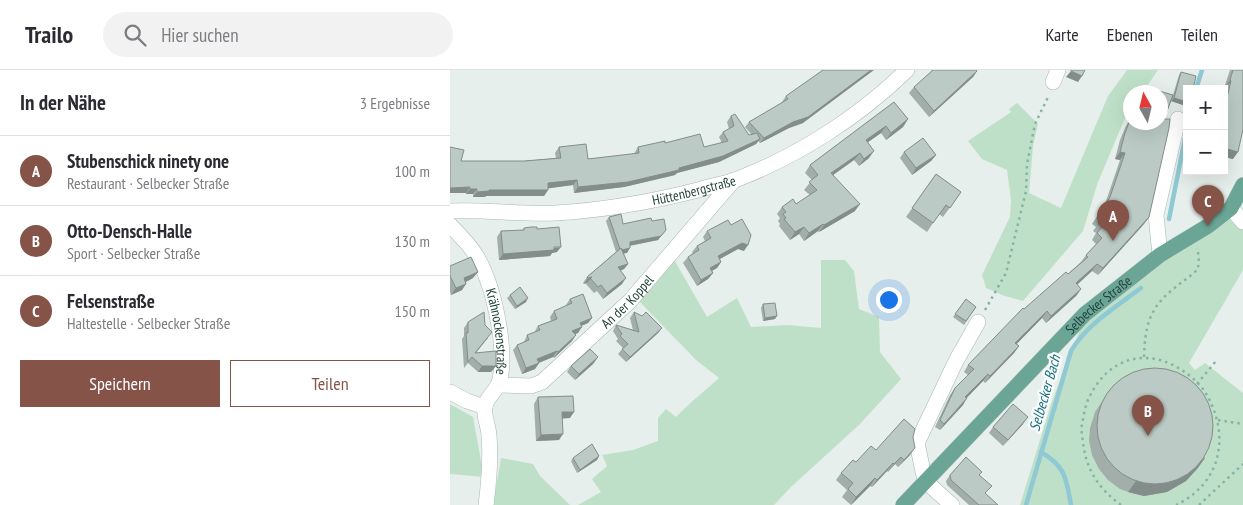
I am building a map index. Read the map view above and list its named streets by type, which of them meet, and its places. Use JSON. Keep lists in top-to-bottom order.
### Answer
{
  "streets": {
    "main road": ["Selbecker Straße"],
    "street": ["Hüttenbergstraße", "An der Koppel", "Krähnockenstraße"]
  },
  "crossings": [
    ["Hüttenbergstraße", "An der Koppel"],
    ["An der Koppel", "Krähnockenstraße"]
  ],
  "water": ["Selbecker Bach"],
  "north": "top",
  "page": {
    "header": "Trailo",
    "search": "Hier suchen",
    "nav": ["Karte", "Ebenen", "Teilen"],
    "heading": ["In der Nähe", "3 Ergebnisse"],
    "map_buttons": ["+", "−"],
    "list": [
      {
        "mark": "A",
        "name": "Stubenschick ninety one",
        "note": "Restaurant · Selbecker Straße",
        "value": "100 m"
      },
      {
        "mark": "B",
        "name": "Otto-Densch-Halle",
        "note": "Sport · Selbecker Straße",
        "value": "130 m"
      },
      {
        "mark": "C",
        "name": "Felsenstraße",
        "note": "Haltestelle · Selbecker Straße",
        "value": "150 m"
      }
    ],
    "pins": ["C", "A", "B"],
    "buttons": ["Speichern", "Teilen"]
  }
}
